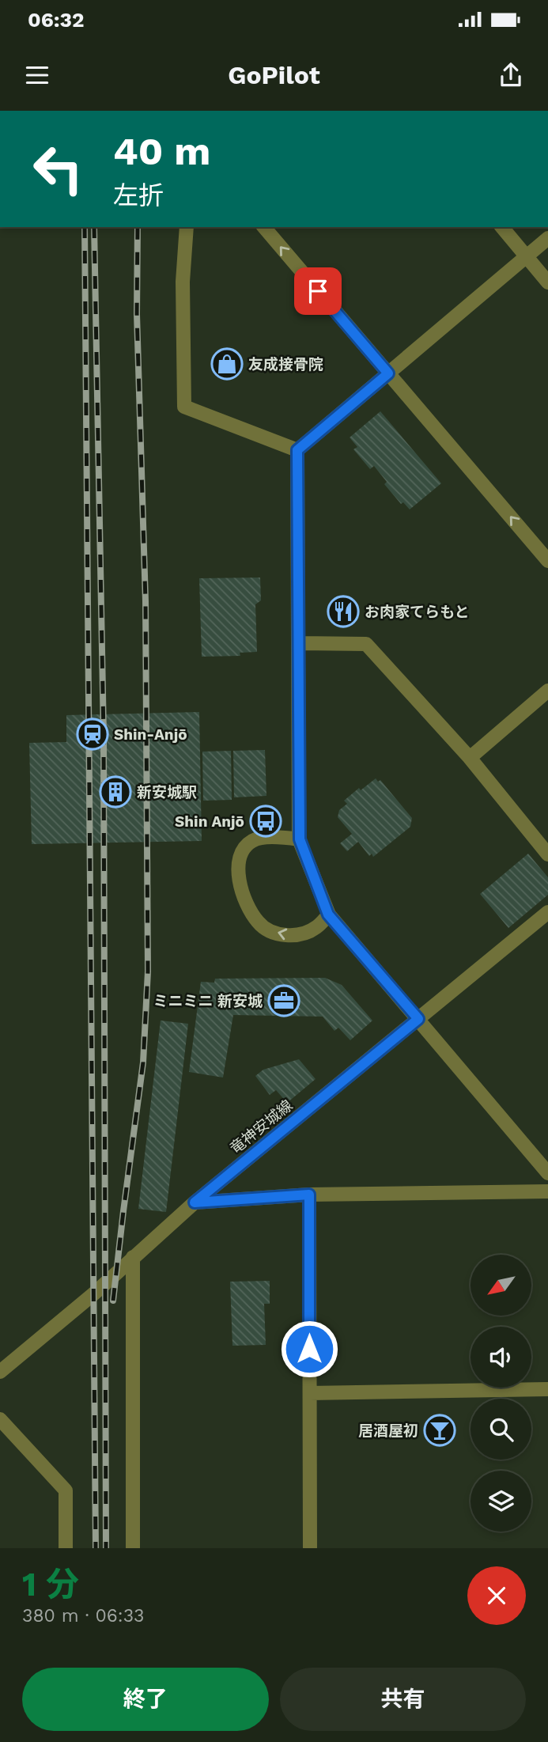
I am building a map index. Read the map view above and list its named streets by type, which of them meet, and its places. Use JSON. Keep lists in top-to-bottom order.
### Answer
{
  "streets": {
    "street": ["竜神安城線"]
  },
  "places": {
    "shop": ["友成接骨院"],
    "restaurant": ["お肉家てらもと"],
    "station": ["Shin-Anjō"],
    "building": ["新安城駅"],
    "bus stop": ["Shin Anjō"],
    "office": ["ミニミニ 新安城"],
    "bar": ["居酒屋初"]
  },
  "north": "bottom left",
  "page": {
    "status": "06:32",
    "header": "GoPilot",
    "turn": ["40 m", "左折"],
    "heading": ["1 分", "380 m · 06:33"],
    "buttons": ["終了", "共有"]
  }
}
